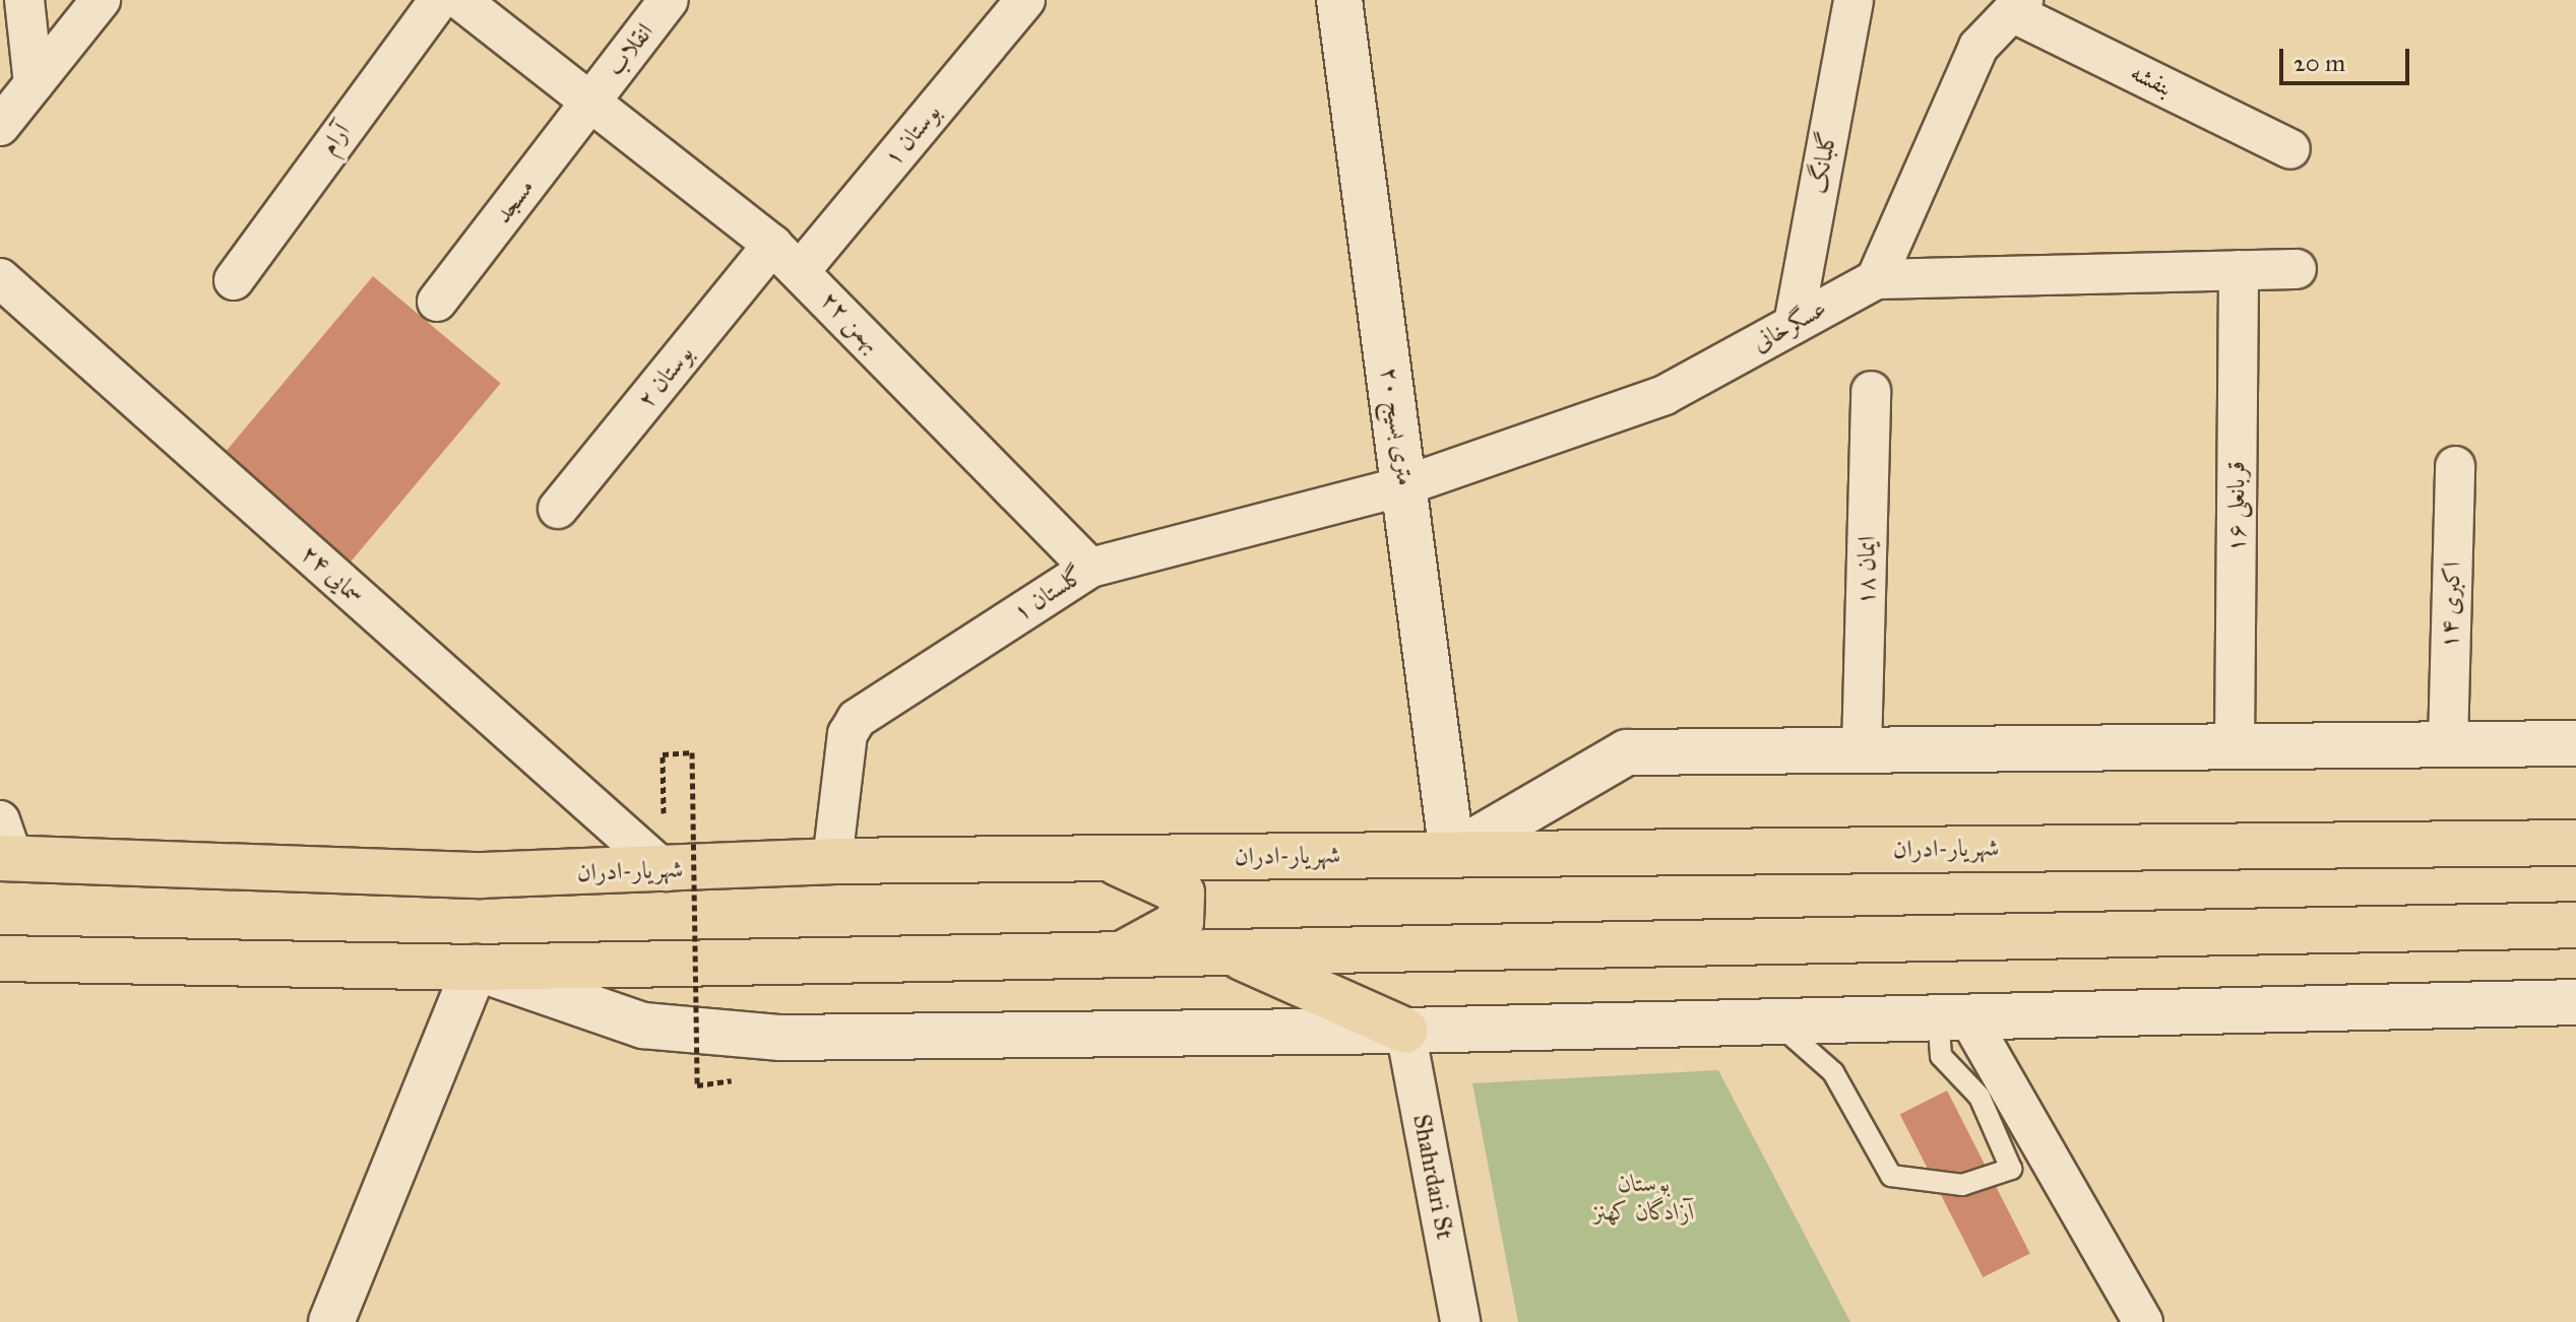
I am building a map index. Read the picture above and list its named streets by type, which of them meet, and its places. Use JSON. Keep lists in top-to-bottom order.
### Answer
{
  "streets": {
    "main road": ["۲۰ متری بسیج", "شهریار-ادران"],
    "street": [
      "انقلاب",
      "بنفشه",
      "بوستان ۱",
      "آرام",
      "گلبانگ",
      "مسجد",
      "۲۲ بهمن",
      "عسگرخانی",
      "بوستان ۲",
      "قربانعلی ۱۶",
      "ایمان ۱۸",
      "سمایی ۲۴",
      "گلستان ۱",
      "اکبری ۱۴",
      "Shahrdari St"
    ]
  },
  "crossings": [
    ["انقلاب", "مسجد"],
    ["انقلاب", "۲۲ بهمن"],
    ["بوستان ۱", "۲۲ بهمن"],
    ["گلبانگ", "عسگرخانی"],
    ["مسجد", "۲۲ بهمن"],
    ["۲۲ بهمن", "بوستان ۲"],
    ["۲۲ بهمن", "گلستان ۱"],
    ["عسگرخانی", "۲۰ متری بسیج"],
    ["عسگرخانی", "گلستان ۱"],
    ["۲۰ متری بسیج", "گلستان ۱"],
    ["۲۰ متری بسیج", "شهریار-ادران"],
    ["سمایی ۲۴", "شهریار-ادران"],
    ["گلستان ۱", "شهریار-ادران"]
  ],
  "parks": ["بوستان آزادگان کهنز"],
  "scale_bar": "20 m"
}
